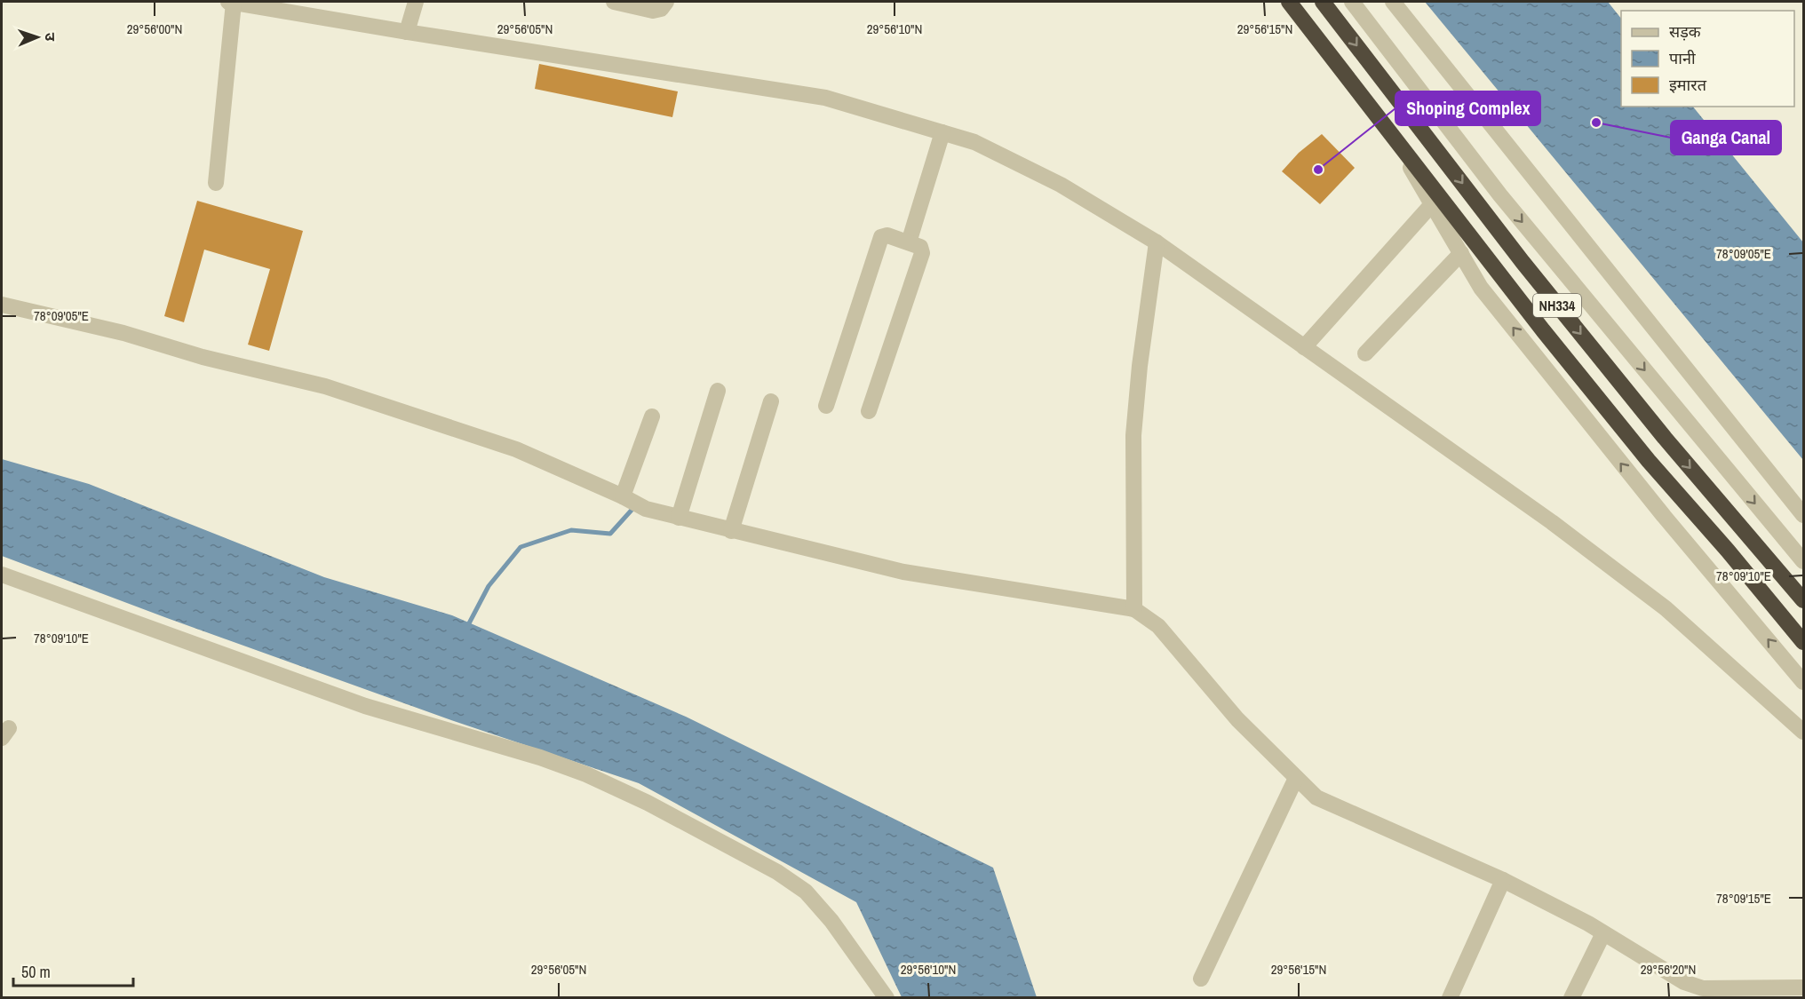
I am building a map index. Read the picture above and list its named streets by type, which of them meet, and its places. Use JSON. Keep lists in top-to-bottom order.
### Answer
{
  "streets": {
    "highway": ["NH334"]
  },
  "places": ["Ganga Canal", "Shoping Complex"],
  "legend": ["सड़क", "पानी", "इमारत"],
  "scale_bar": "50 m",
  "north": "right",
  "coordinates": [
    "29°56'00\"N",
    "29°56'05\"N",
    "29°56'10\"N",
    "29°56'15\"N",
    "78°09'05\"E",
    "78°09'10\"E",
    "78°09'15\"E",
    "29°56'20\"N"
  ]
}
